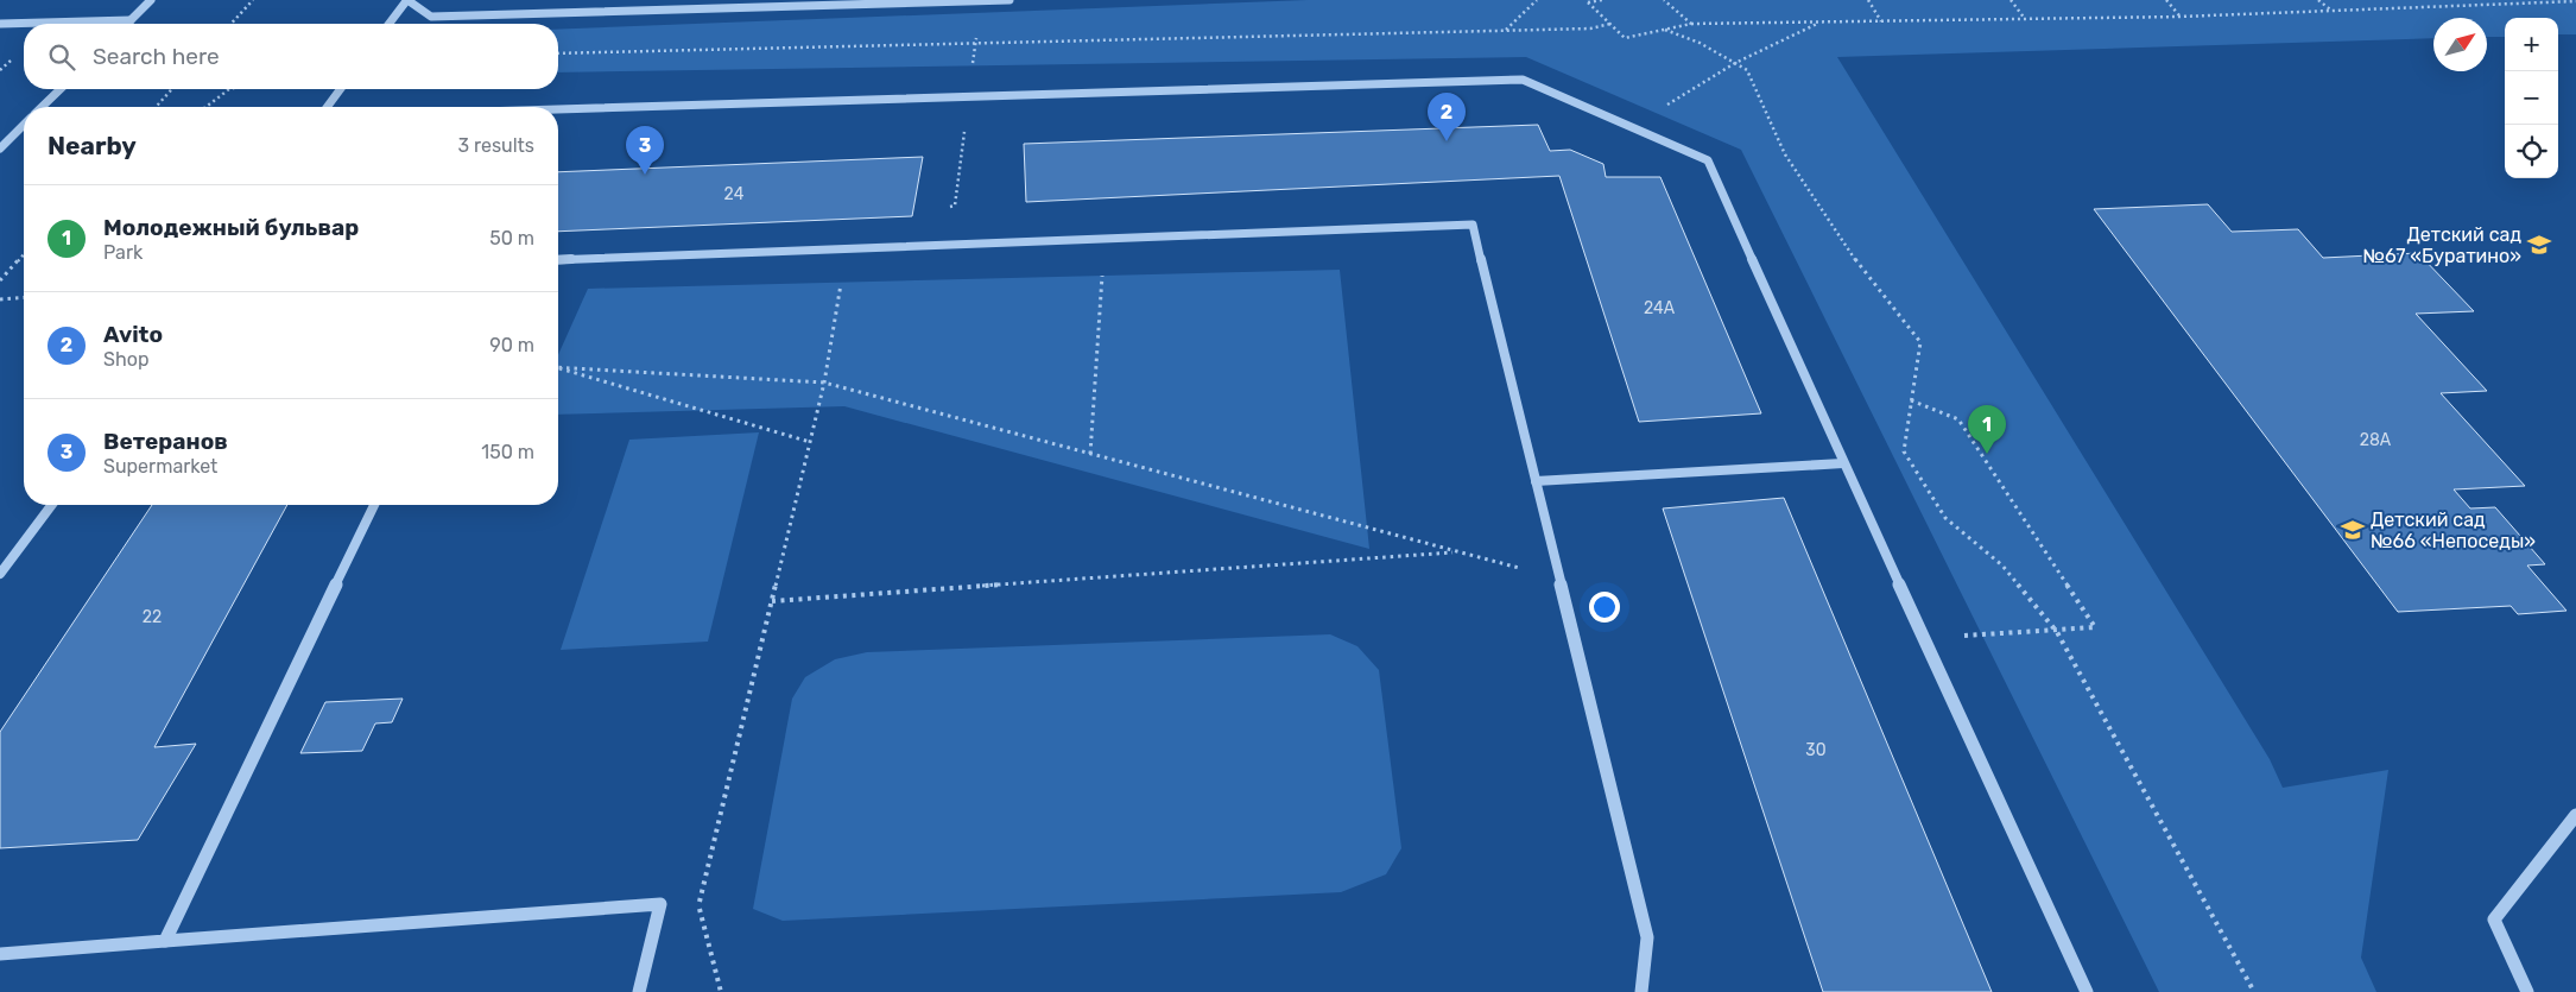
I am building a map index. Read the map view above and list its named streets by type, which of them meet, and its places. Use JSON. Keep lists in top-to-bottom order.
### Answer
{
  "places": {
    "school or university": ["Детский сад №67 «Буратино»", "Детский сад №66 «Непоседы»"]
  },
  "house_numbers": [
    "24",
    "24А",
    "28А",
    "22",
    "30"
  ],
  "north": "top right",
  "page": {
    "map_buttons": ["+", "−"],
    "search": "Search here",
    "pins": ["2", "3", "1"],
    "heading": ["Nearby", "3 results"],
    "list": [
      {
        "mark": "1",
        "name": "Молодежный бульвар",
        "note": "Park",
        "value": "50 m"
      },
      {
        "mark": "2",
        "name": "Avito",
        "note": "Shop",
        "value": "90 m"
      },
      {
        "mark": "3",
        "name": "Ветеранов",
        "note": "Supermarket",
        "value": "150 m"
      }
    ]
  }
}
